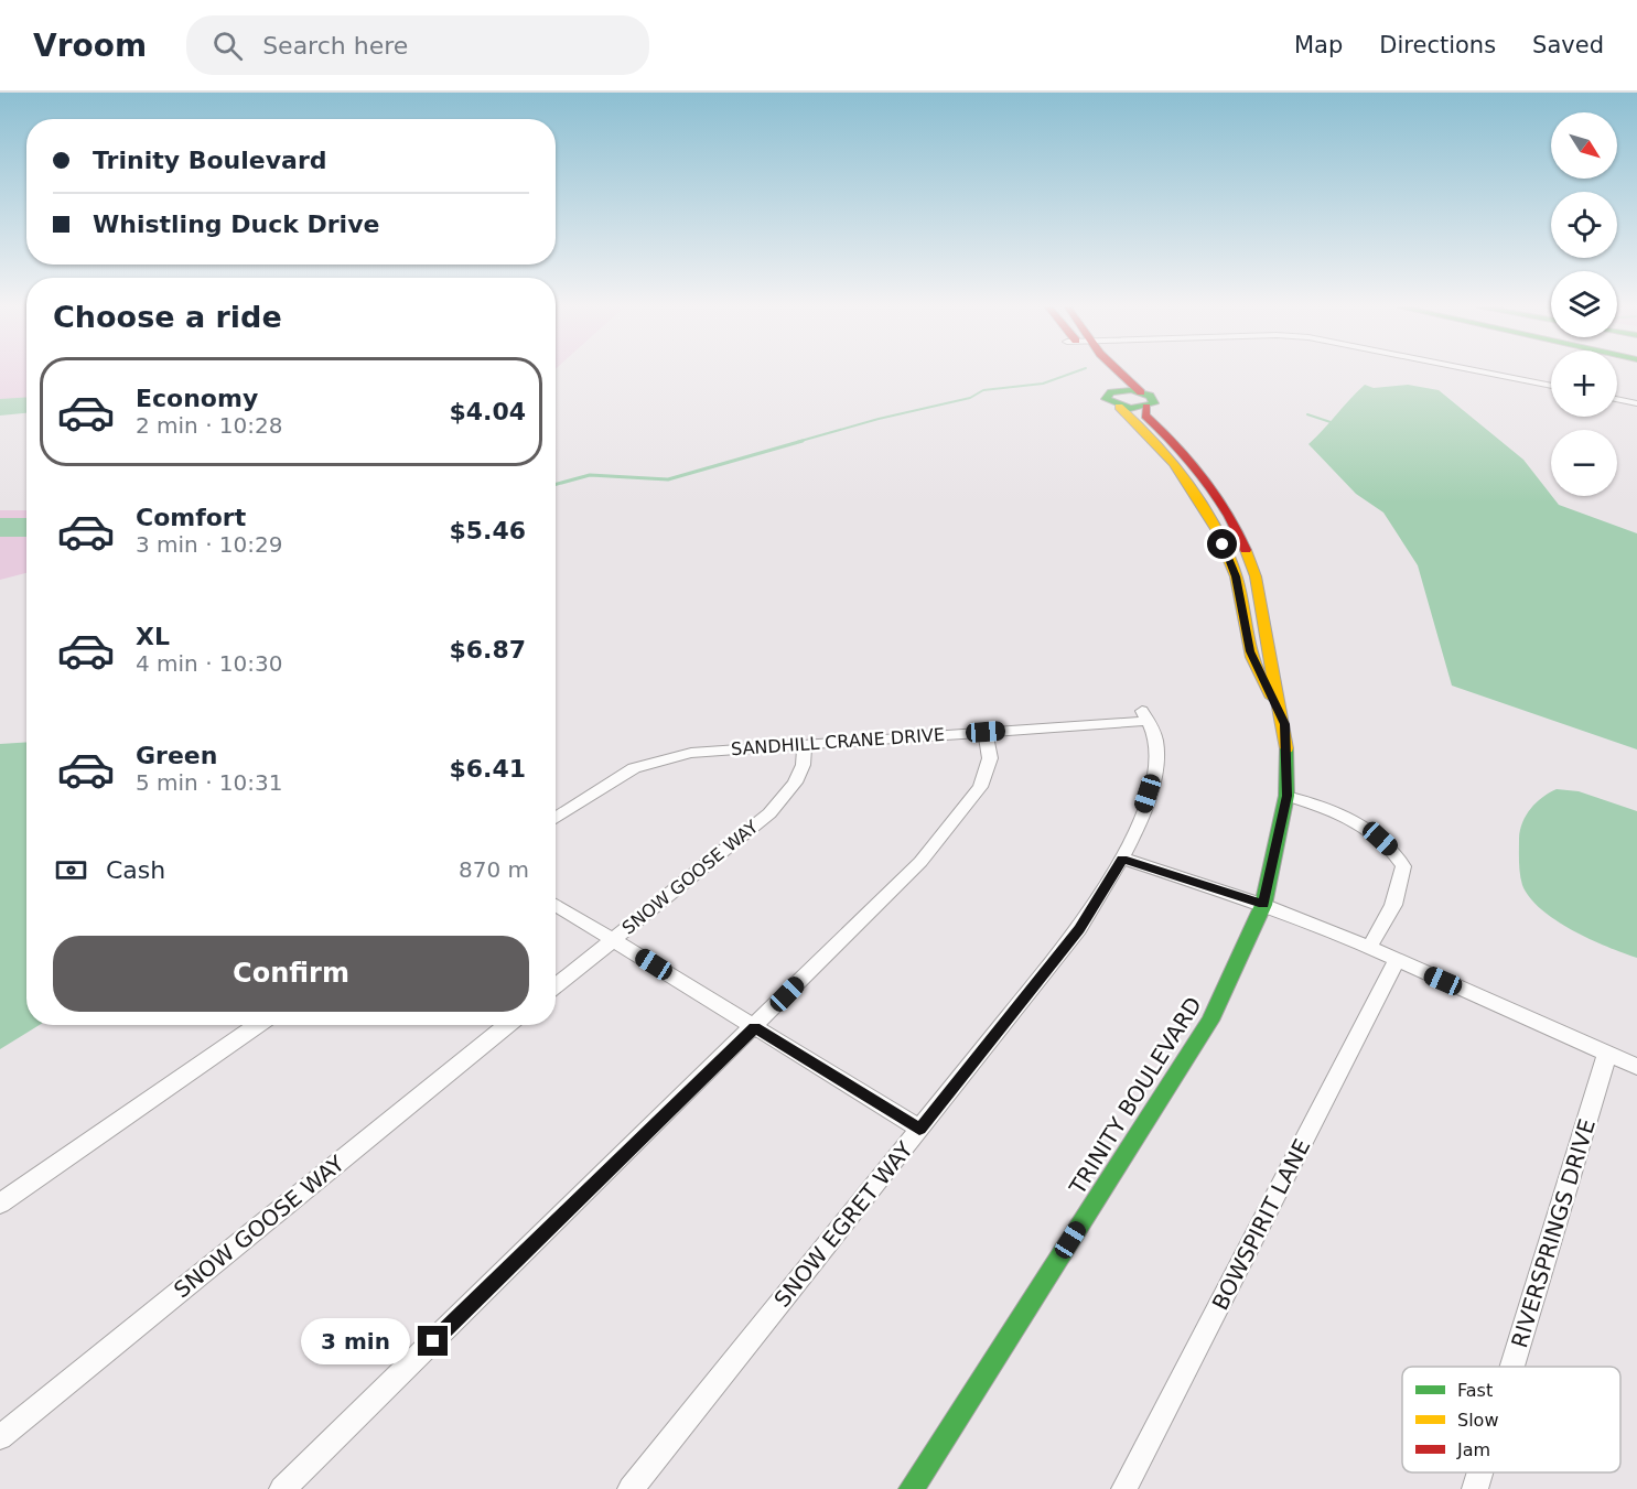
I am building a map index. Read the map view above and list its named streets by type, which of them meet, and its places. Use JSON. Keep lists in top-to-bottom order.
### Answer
{
  "streets": {
    "main road": ["TRINITY BOULEVARD"],
    "street": [
      "SANDHILL CRANE DRIVE",
      "SNOW GOOSE WAY",
      "SNOW EGRET WAY",
      "BOWSPIRIT LANE",
      "RIVERSPRINGS DRIVE"
    ]
  },
  "crossings": [
    ["SANDHILL CRANE DRIVE", "SNOW GOOSE WAY"],
    ["SANDHILL CRANE DRIVE", "SNOW EGRET WAY"]
  ],
  "legend": ["Fast", "Slow", "Jam"],
  "north": "bottom right",
  "page": {
    "header": "Vroom",
    "search": "Search here",
    "nav": ["Map", "Directions", "Saved"],
    "map_buttons": ["+", "−"],
    "banner": ["Trinity Boulevard", "Whistling Duck Drive"],
    "heading": "Choose a ride",
    "list": [
      {
        "name": "Economy",
        "note": "2 min · 10:28",
        "value": "$4.04"
      },
      {
        "name": "Comfort",
        "note": "3 min · 10:29",
        "value": "$5.46"
      },
      {
        "name": "XL",
        "note": "4 min · 10:30",
        "value": "$6.87"
      },
      {
        "name": "Green",
        "note": "5 min · 10:31",
        "value": "$6.41"
      }
    ],
    "pay": ["Cash", "870 m"],
    "buttons": "Confirm",
    "bubble": "3 min"
  }
}
